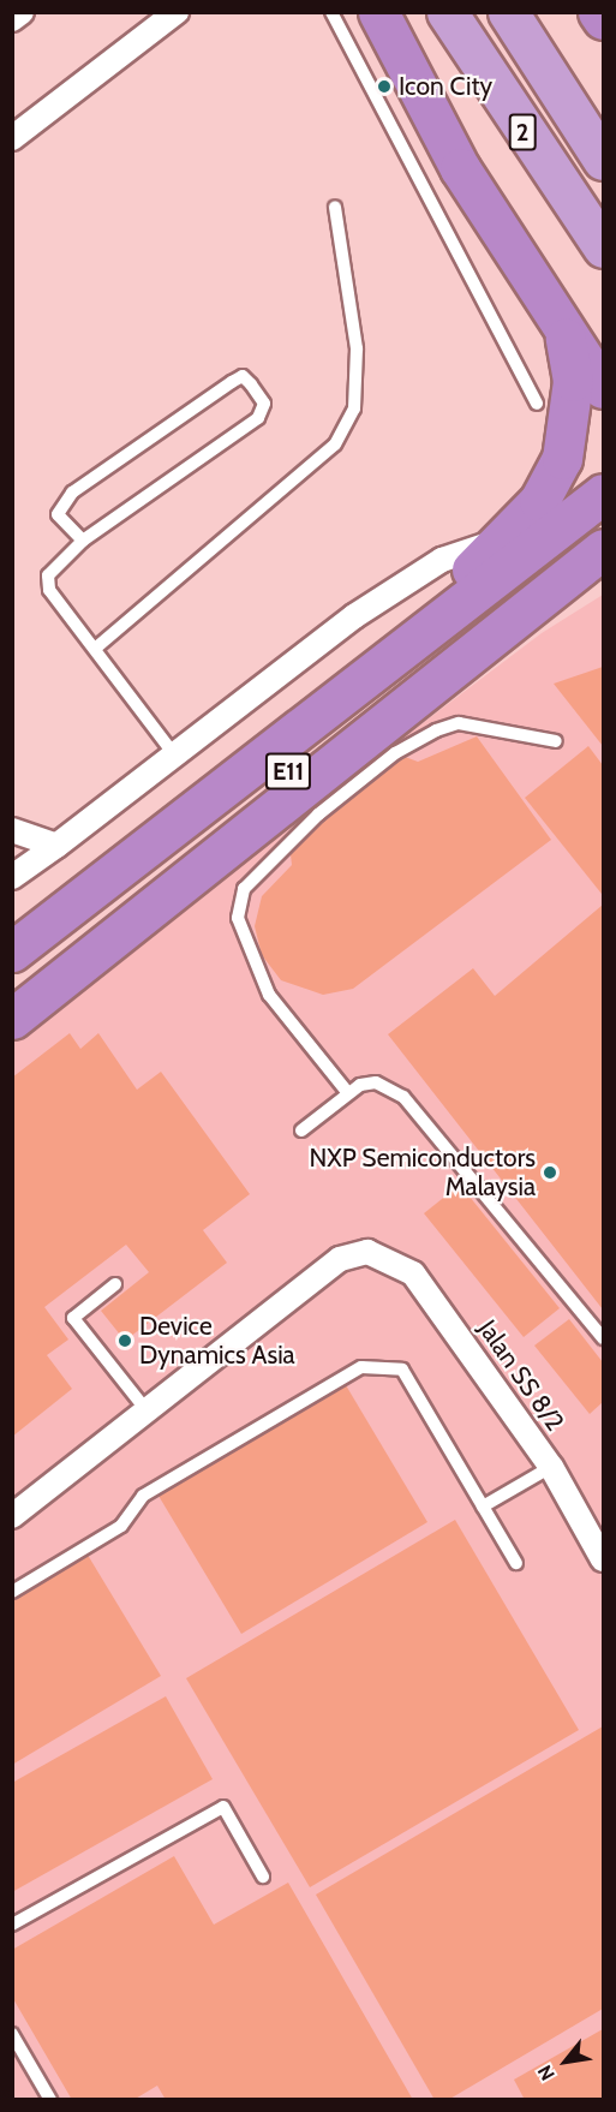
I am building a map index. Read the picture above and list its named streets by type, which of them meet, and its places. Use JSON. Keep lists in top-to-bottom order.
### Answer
{
  "streets": {
    "highway": ["2", "E11"],
    "street": ["Jalan SS 8/2"]
  },
  "places": ["Icon City", "NXP Semiconductors Malaysia", "Device Dynamics Asia"],
  "north": "bottom left"
}
